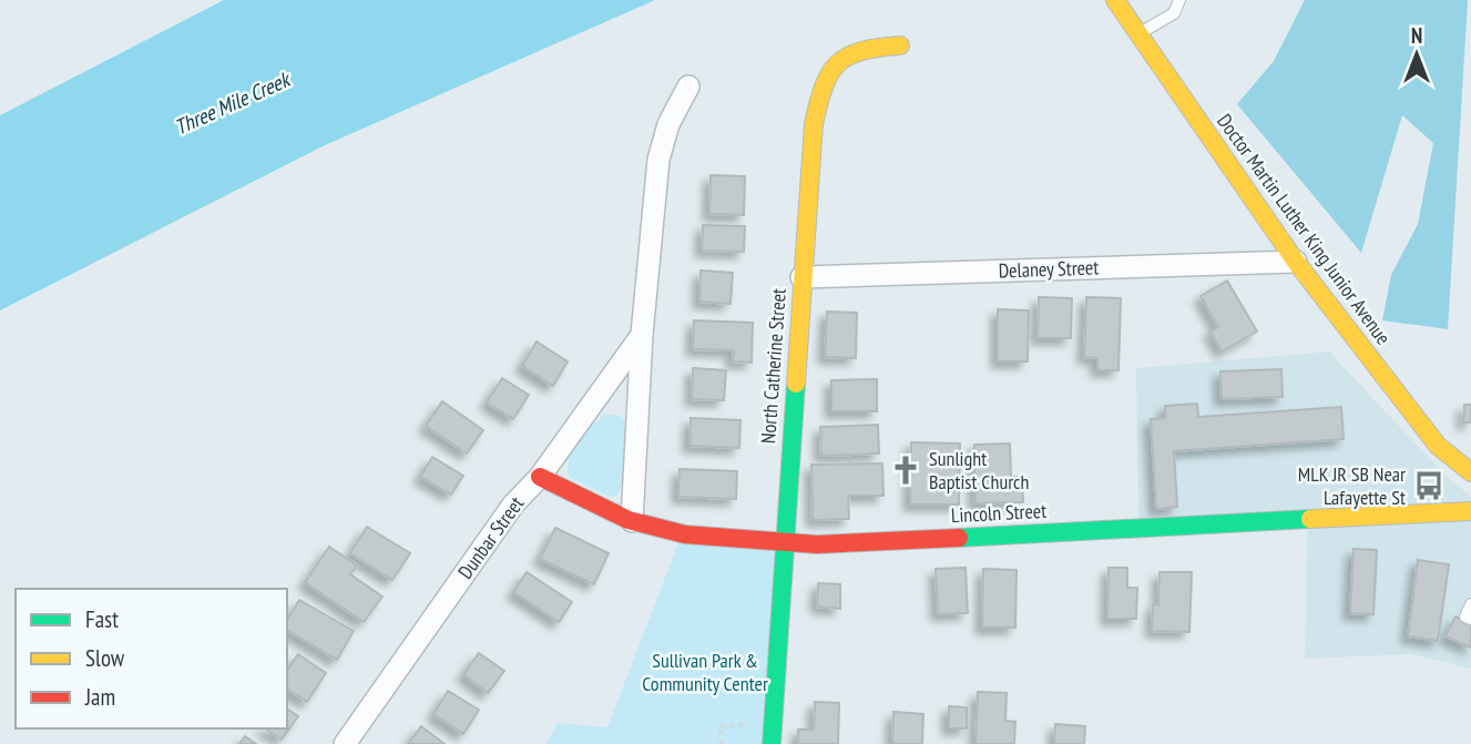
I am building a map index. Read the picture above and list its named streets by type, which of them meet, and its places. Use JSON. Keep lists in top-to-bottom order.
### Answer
{
  "streets": {
    "street": [
      "Doctor Martin Luther King Junior Avenue",
      "Delaney Street",
      "North Catherine Street",
      "Lincoln Street",
      "Dunbar Street"
    ]
  },
  "crossings": [
    ["Doctor Martin Luther King Junior Avenue", "Delaney Street"],
    ["Delaney Street", "North Catherine Street"],
    ["North Catherine Street", "Lincoln Street"],
    ["Lincoln Street", "Dunbar Street"]
  ],
  "water": ["Three Mile Creek"],
  "parks": ["Sullivan Park & Community Center"],
  "places": {
    "church": ["Sunlight Baptist Church"],
    "bus stop": ["MLK JR SB Near Lafayette St"]
  },
  "legend": ["Fast", "Slow", "Jam"],
  "north": "top"
}
